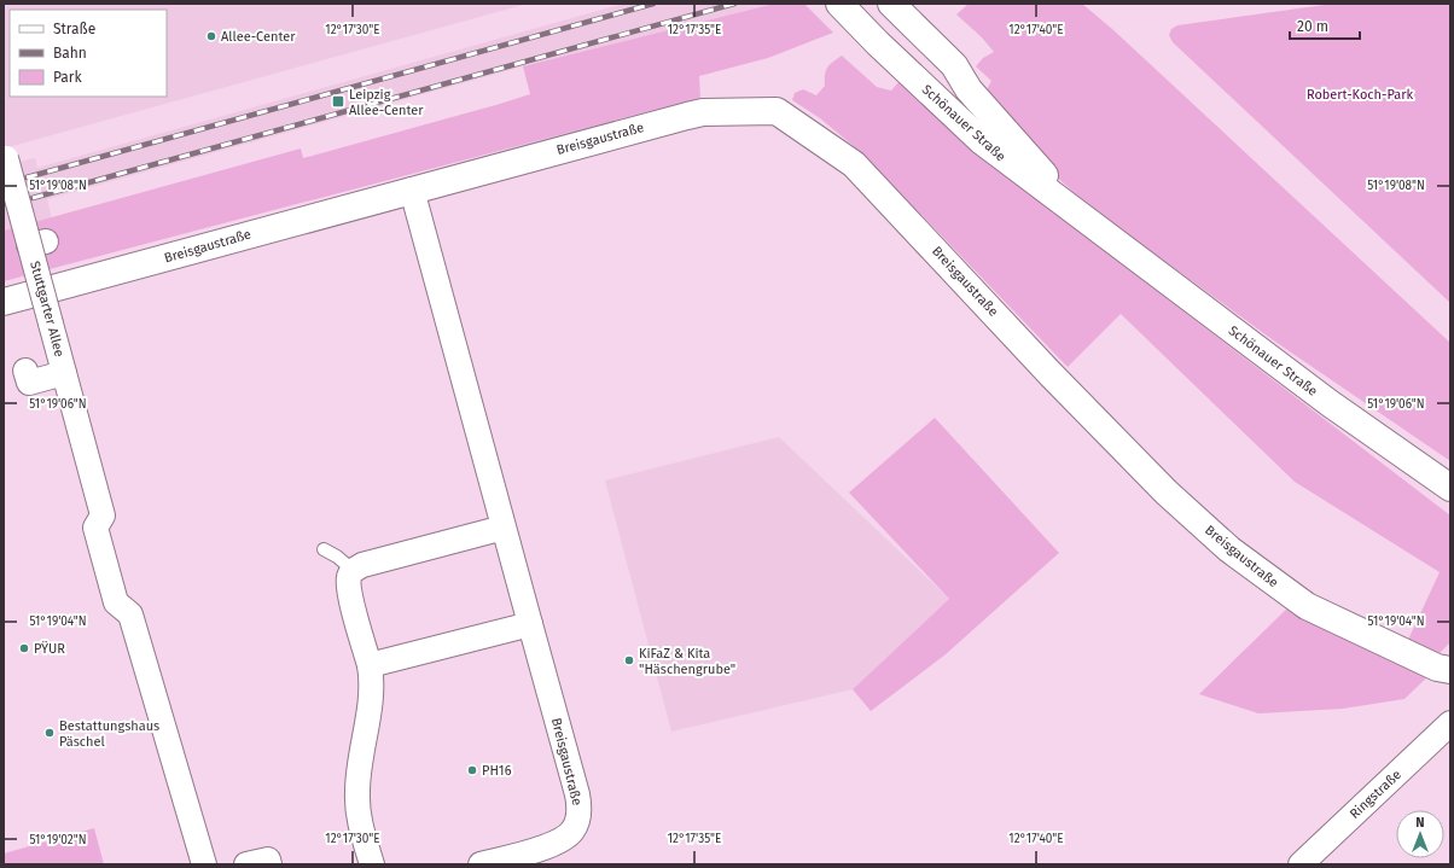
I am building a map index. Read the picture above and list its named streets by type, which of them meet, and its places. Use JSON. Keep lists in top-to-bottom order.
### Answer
{
  "streets": {
    "street": [
      "Schönauer Straße",
      "Breisgaustraße",
      "Stuttgarter Allee",
      "Ringstraße"
    ]
  },
  "parks": ["Robert-Koch-Park"],
  "places": {
    "other": [
      "Allee-Center",
      "PŸUR",
      "KiFaZ & Kita \"Häschengrube\"",
      "Bestattungshaus Päschel",
      "PH16"
    ],
    "transit": ["Leipzig Allee-Center"]
  },
  "legend": ["Straße", "Bahn", "Park"],
  "scale_bar": "20 m",
  "north": "top",
  "coordinates": [
    "12°17'30\"E",
    "12°17'35\"E",
    "12°17'40\"E",
    "51°19'08\"N",
    "51°19'06\"N",
    "51°19'04\"N",
    "51°19'02\"N"
  ]
}
